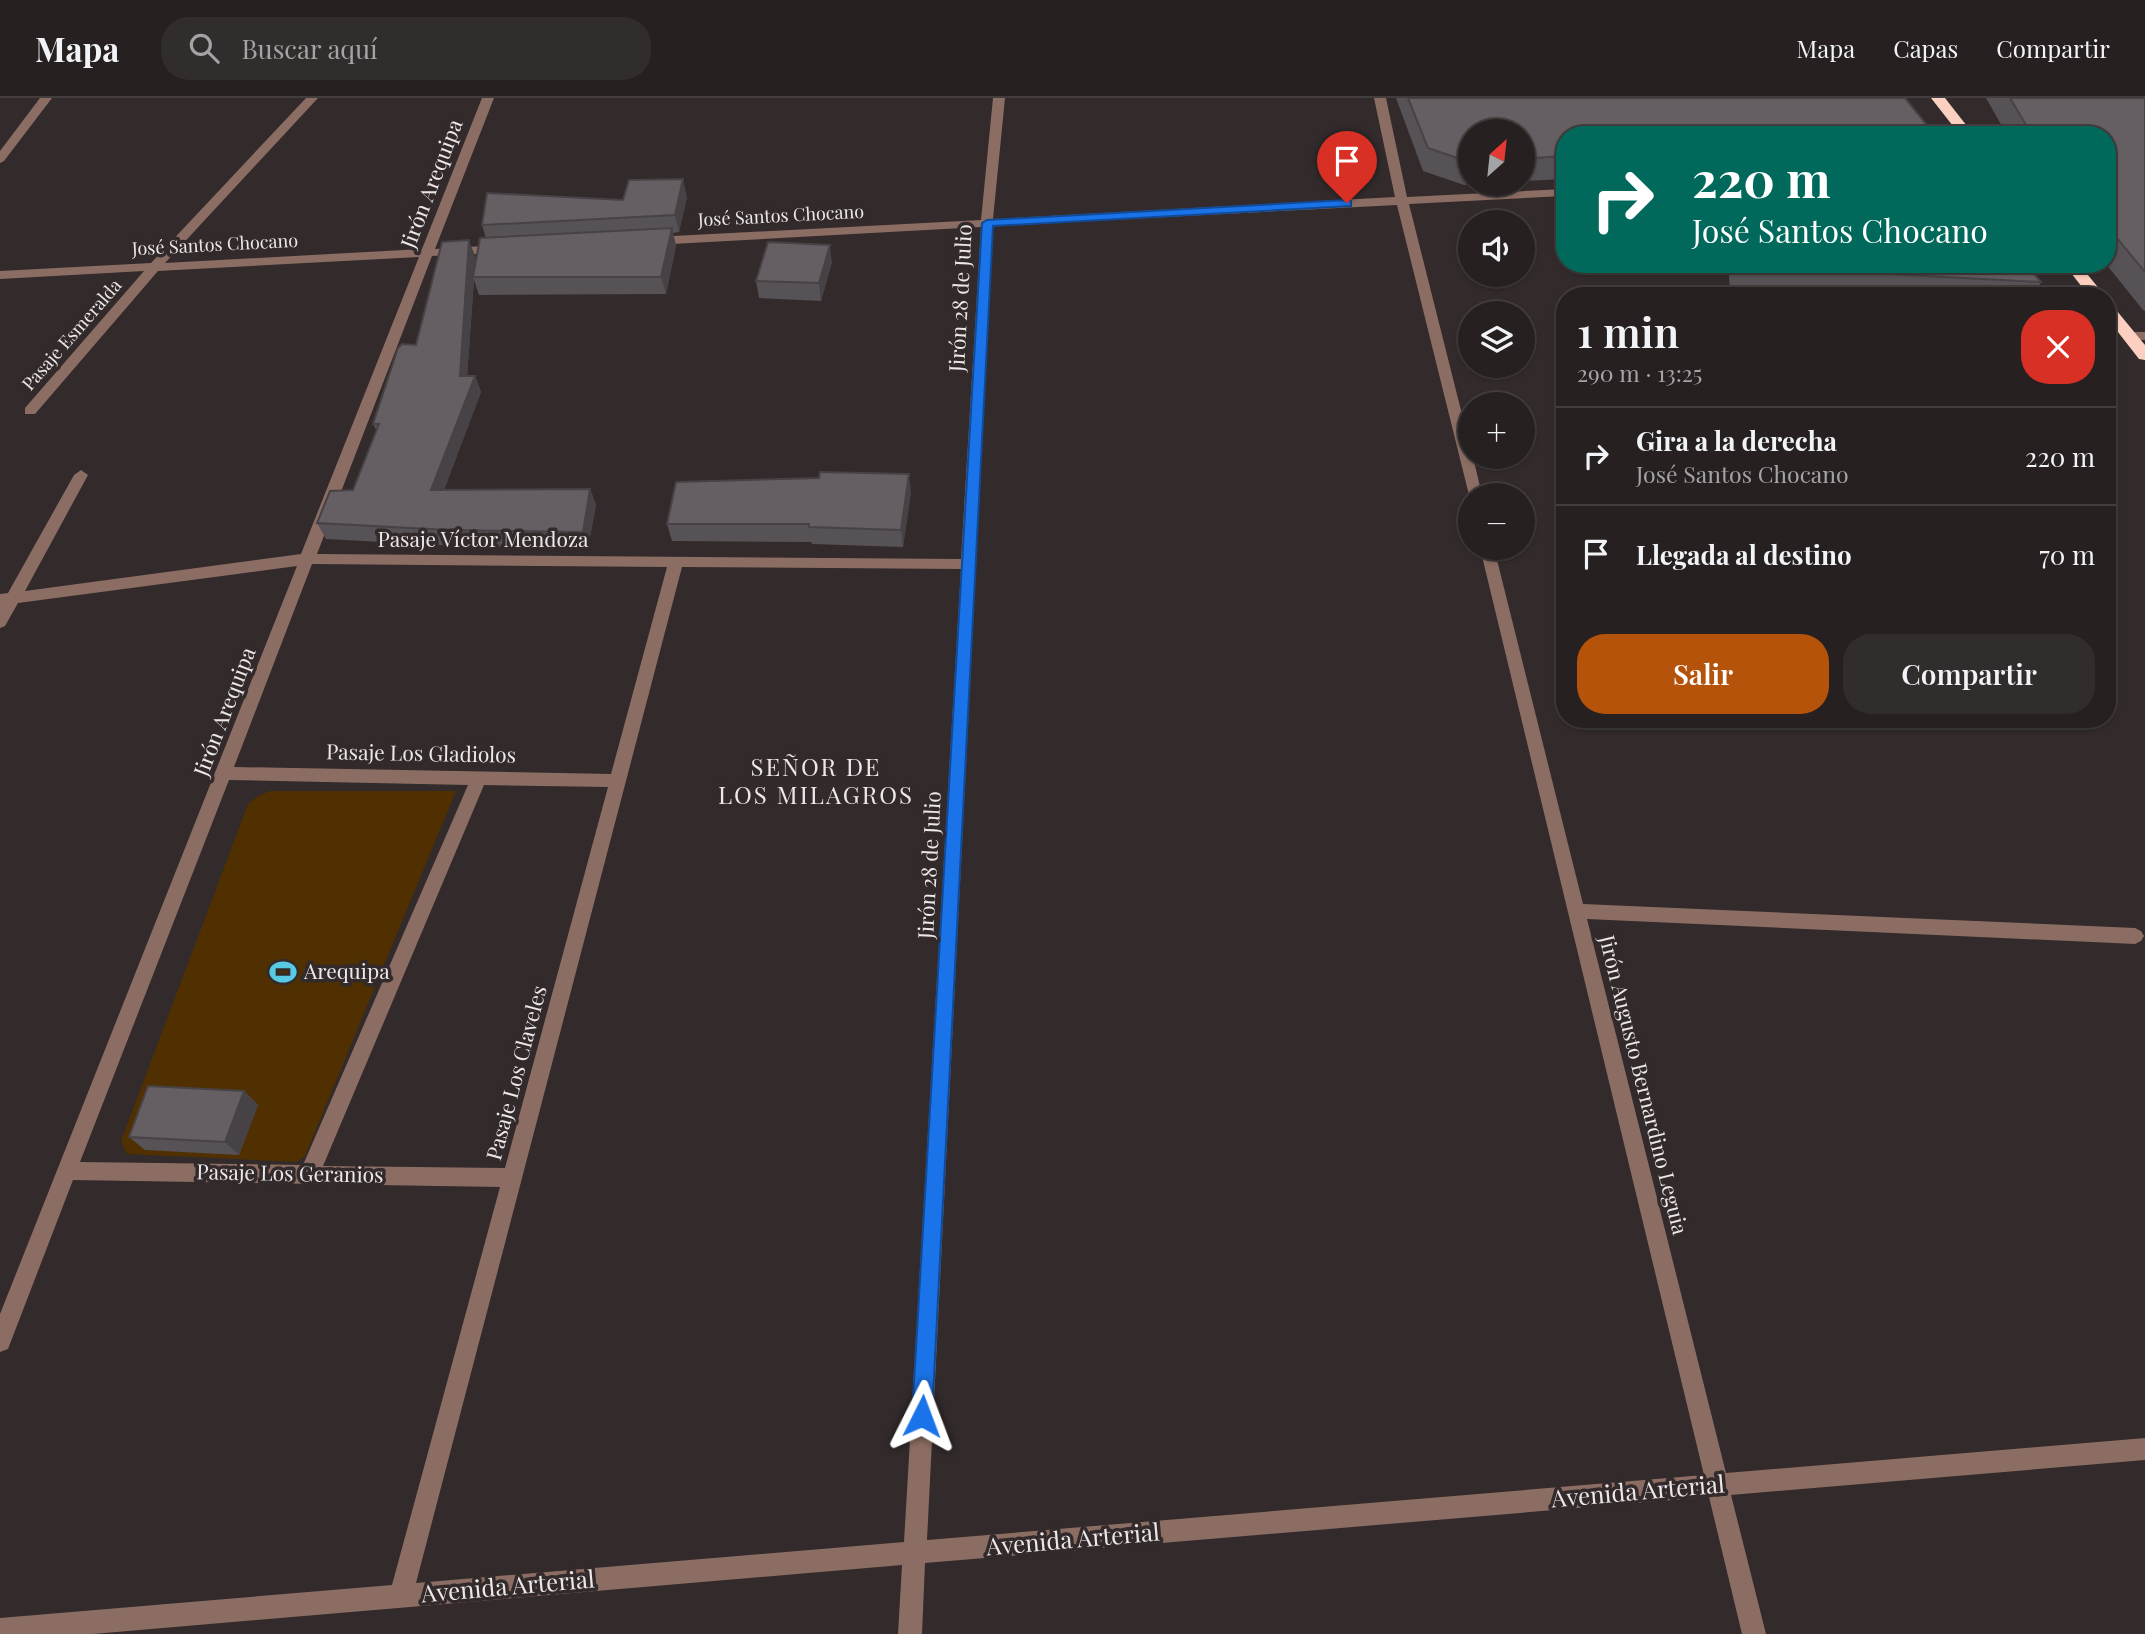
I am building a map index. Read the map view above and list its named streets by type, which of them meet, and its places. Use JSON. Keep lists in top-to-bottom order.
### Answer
{
  "streets": {
    "street": [
      "Jirón Arequipa",
      "José Santos Chocano",
      "Jirón 28 de Julio",
      "Pasaje Esmeralda",
      "Pasaje Víctor Mendoza",
      "Pasaje Los Gladiolos",
      "Pasaje Los Claveles",
      "Jirón Augusto Bernardino Leguia",
      "Pasaje Los Geranios",
      "Avenida Arterial"
    ]
  },
  "crossings": [
    ["Jirón Arequipa", "José Santos Chocano"],
    ["Jirón Arequipa", "Pasaje Víctor Mendoza"],
    ["Jirón Arequipa", "Pasaje Los Gladiolos"],
    ["Jirón Arequipa", "Pasaje Los Geranios"],
    ["José Santos Chocano", "Jirón 28 de Julio"],
    ["José Santos Chocano", "Pasaje Esmeralda"],
    ["Jirón 28 de Julio", "Pasaje Víctor Mendoza"],
    ["Jirón 28 de Julio", "Avenida Arterial"],
    ["Pasaje Víctor Mendoza", "Pasaje Los Claveles"],
    ["Pasaje Los Gladiolos", "Pasaje Los Claveles"],
    ["Pasaje Los Claveles", "Pasaje Los Geranios"],
    ["Pasaje Los Claveles", "Avenida Arterial"],
    ["Jirón Augusto Bernardino Leguia", "Avenida Arterial"]
  ],
  "districts": ["SEÑOR DE LOS MILAGROS"],
  "places": {
    "sports": ["Arequipa"]
  },
  "north": "top right",
  "page": {
    "header": "Mapa",
    "search": "Buscar aquí",
    "nav": ["Mapa", "Capas", "Compartir"],
    "map_buttons": ["+", "−"],
    "turn": ["220 m", "José Santos Chocano"],
    "heading": ["1 min", "290 m · 13:25"],
    "list": [
      {
        "name": "Gira a la derecha",
        "note": "José Santos Chocano",
        "value": "220 m"
      },
      {
        "name": "Llegada al destino",
        "value": "70 m"
      }
    ],
    "buttons": ["Salir", "Compartir"]
  }
}
